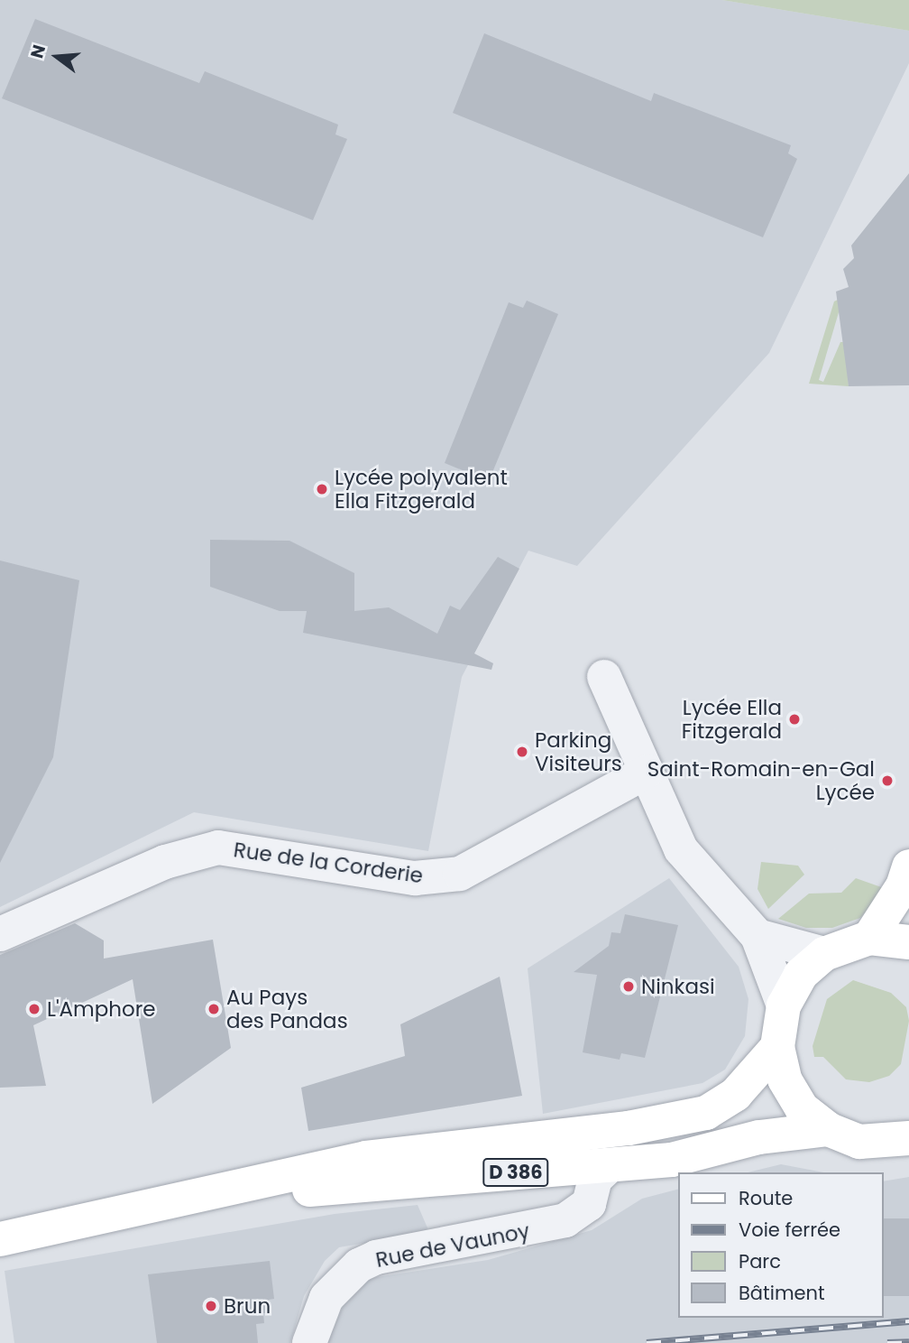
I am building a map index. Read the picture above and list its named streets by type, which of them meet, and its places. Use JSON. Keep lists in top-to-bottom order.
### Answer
{
  "streets": {
    "main road": ["D 386"],
    "street": ["Rue de la Corderie", "Rue de Vaunoy"]
  },
  "crossings": [
    ["D 386", "Rue de Vaunoy"]
  ],
  "places": [
    "Lycée polyvalent Ella Fitzgerald",
    "Lycée Ella Fitzgerald",
    "Parking Visiteurs",
    "Saint-Romain-en-Gal Lycée",
    "Ninkasi",
    "L'Amphore",
    "Au Pays des Pandas",
    "Brun"
  ],
  "legend": [
    "Route",
    "Voie ferrée",
    "Parc",
    "Bâtiment"
  ],
  "north": "left"
}
